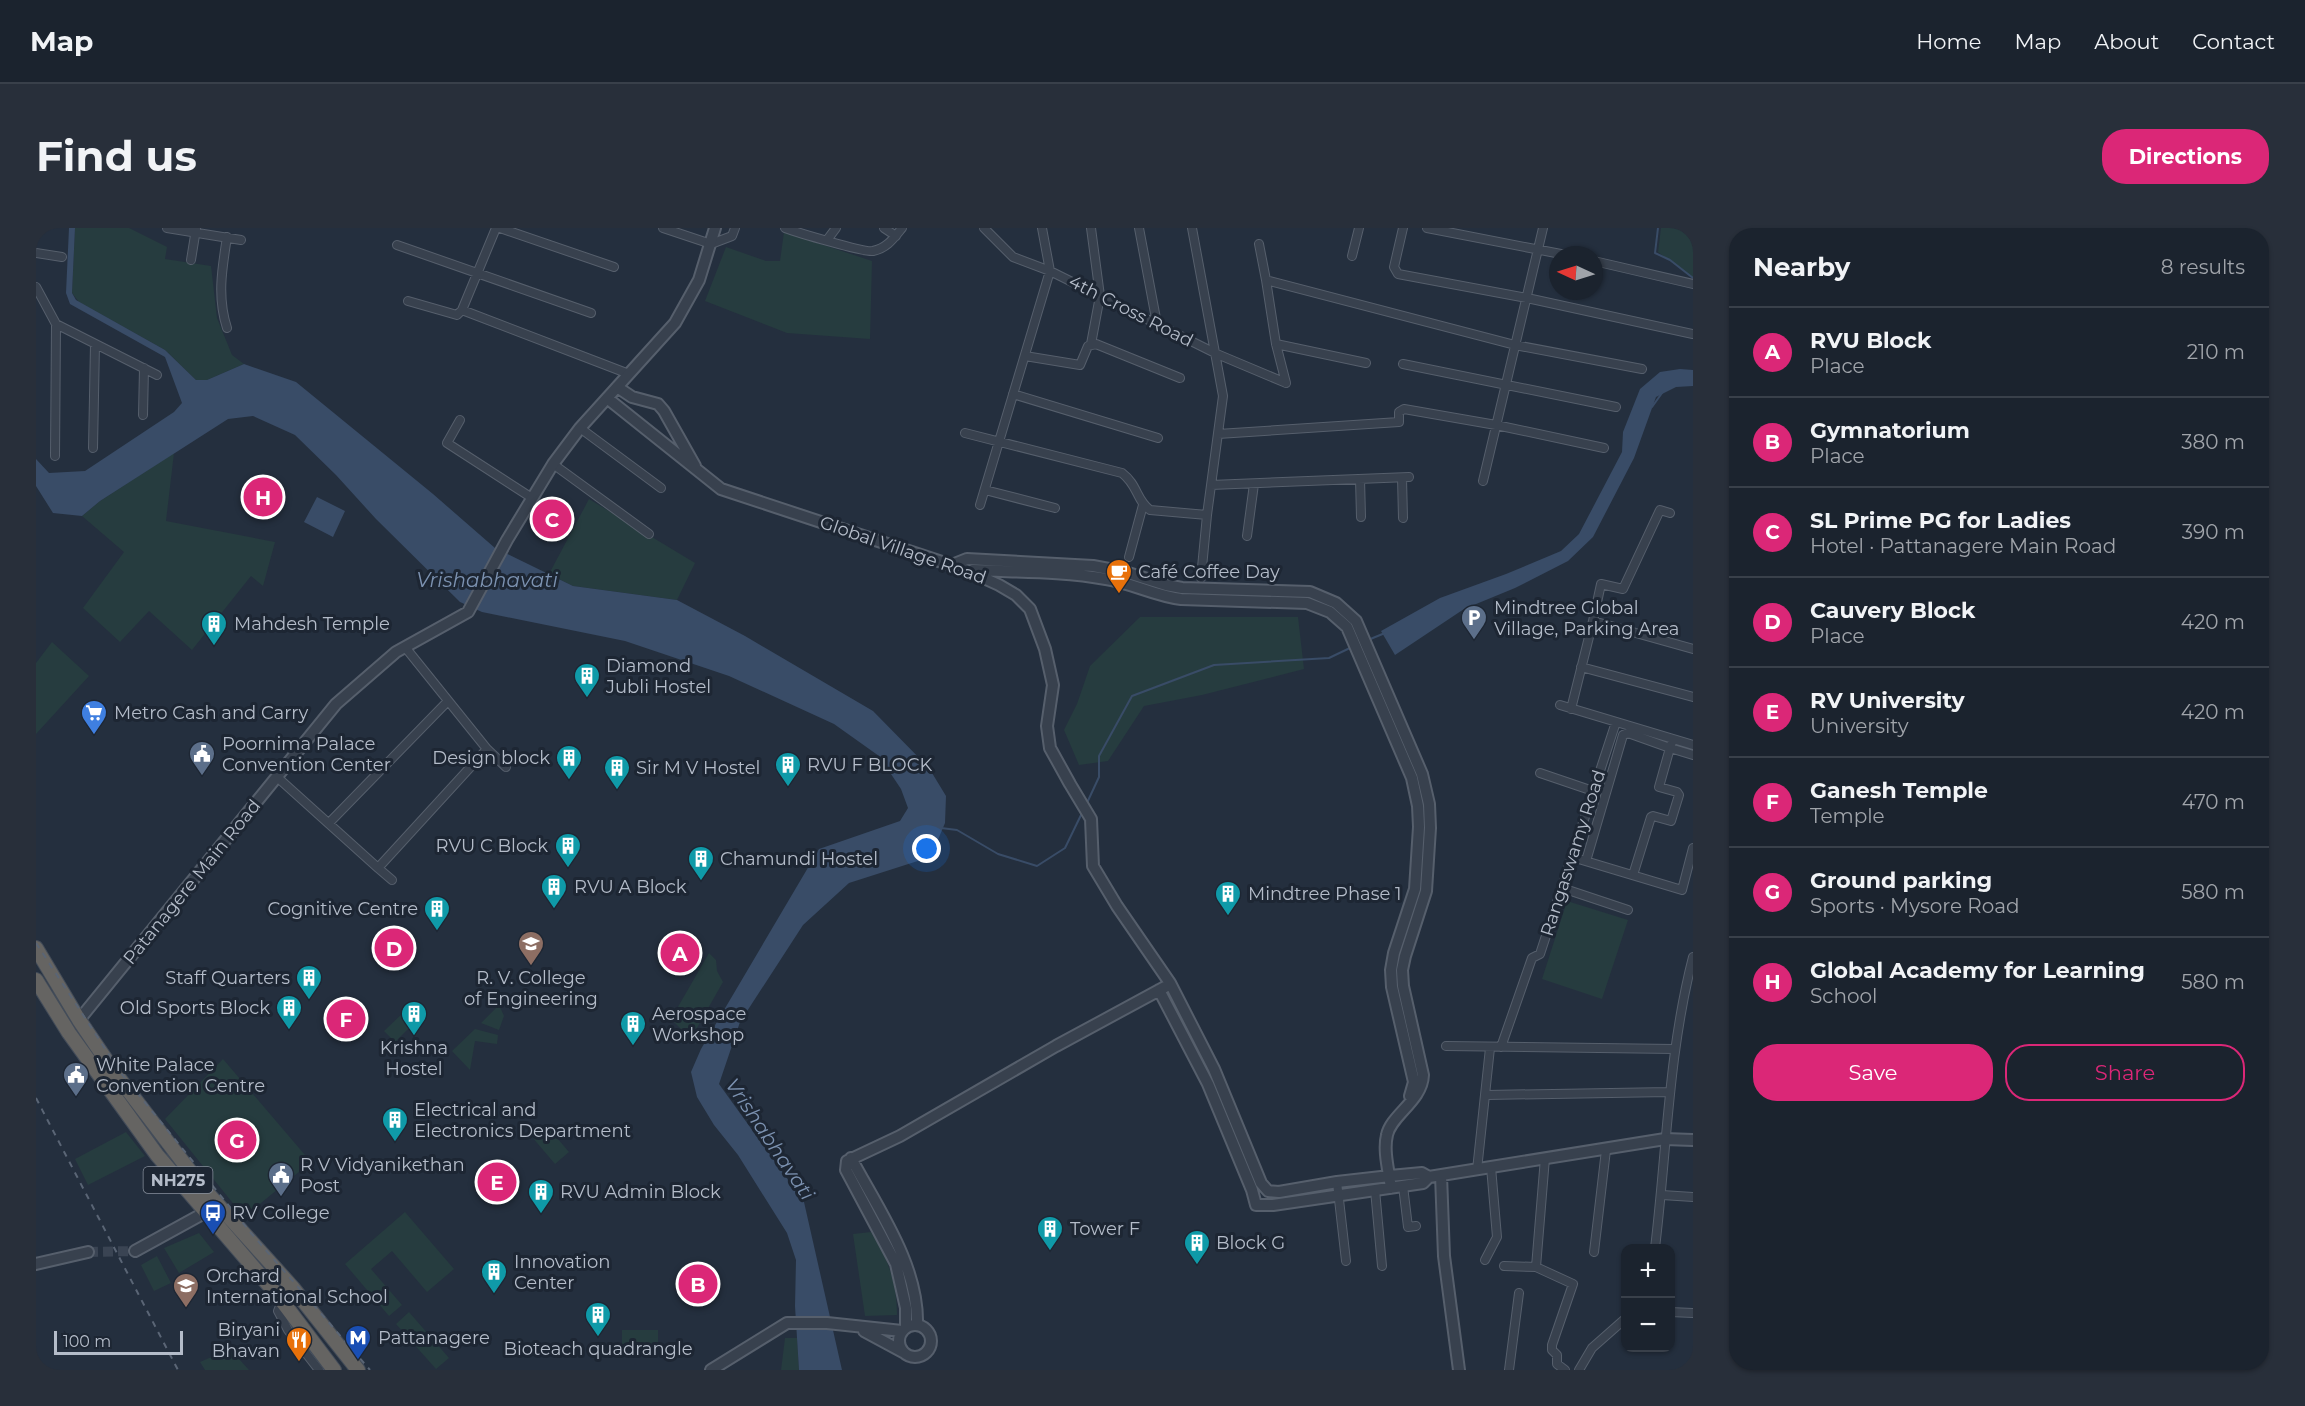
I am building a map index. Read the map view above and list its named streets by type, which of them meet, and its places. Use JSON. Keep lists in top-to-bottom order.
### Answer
{
  "streets": {
    "highway": ["NH275"],
    "street": [
      "4th Cross Road",
      "Global Village Road",
      "Rangaswamy Road",
      "Patanagere Main Road"
    ]
  },
  "crossings": [
    ["Global Village Road", "Patanagere Main Road"],
    ["Patanagere Main Road", "NH275"]
  ],
  "water": ["Vrishabhavati"],
  "places": {
    "cafe": ["Café Coffee Day"],
    "parking": ["Mindtree Global Village, Parking Area"],
    "building": [
      "Mahdesh Temple",
      "Diamond Jubli Hostel",
      "Design block",
      "RVU F BLOCK",
      "Sir M V Hostel",
      "RVU C Block",
      "Chamundi Hostel",
      "RVU A Block",
      "Mindtree Phase 1",
      "Cognitive Centre",
      "Staff Quarters",
      "Old Sports Block",
      "Krishna Hostel",
      "Aerospace Workshop",
      "Electrical and Electronics Department",
      "RVU Admin Block",
      "Tower F",
      "Block G",
      "Innovation Center",
      "Bioteach quadrangle"
    ],
    "supermarket": ["Metro Cash and Carry"],
    "public building": ["Poornima Palace Convention Center", "White Palace Convention Centre", "R V Vidyanikethan Post"],
    "school or university": ["R. V. College of Engineering", "Orchard International School"],
    "bus stop": ["RV College"],
    "metro station": ["Pattanagere"],
    "restaurant": ["Biryani Bhavan"]
  },
  "scale_bar": "100 m",
  "north": "left",
  "page": {
    "header": "Map",
    "nav": [
      "Home",
      "Map",
      "About",
      "Contact"
    ],
    "buttons": [
      "Directions",
      ["Save", "Share"]
    ],
    "title": "Find us",
    "heading": ["Nearby", "8 results"],
    "list": [
      {
        "mark": "A",
        "name": "RVU Block",
        "note": "Place",
        "value": "210 m"
      },
      {
        "mark": "B",
        "name": "Gymnatorium",
        "note": "Place",
        "value": "380 m"
      },
      {
        "mark": "C",
        "name": "SL Prime PG for Ladies",
        "note": "Hotel · Pattanagere Main Road",
        "value": "390 m"
      },
      {
        "mark": "D",
        "name": "Cauvery Block",
        "note": "Place",
        "value": "420 m"
      },
      {
        "mark": "E",
        "name": "RV University",
        "note": "University",
        "value": "420 m"
      },
      {
        "mark": "F",
        "name": "Ganesh Temple",
        "note": "Temple",
        "value": "470 m"
      },
      {
        "mark": "G",
        "name": "Ground parking",
        "note": "Sports · Mysore Road",
        "value": "580 m"
      },
      {
        "mark": "H",
        "name": "Global Academy for Learning",
        "note": "School",
        "value": "580 m"
      }
    ],
    "pins": [
      "H",
      "C",
      "D",
      "A",
      "F",
      "G",
      "E",
      "B"
    ],
    "map_buttons": ["+", "−"],
    "scale": "100 m"
  }
}
